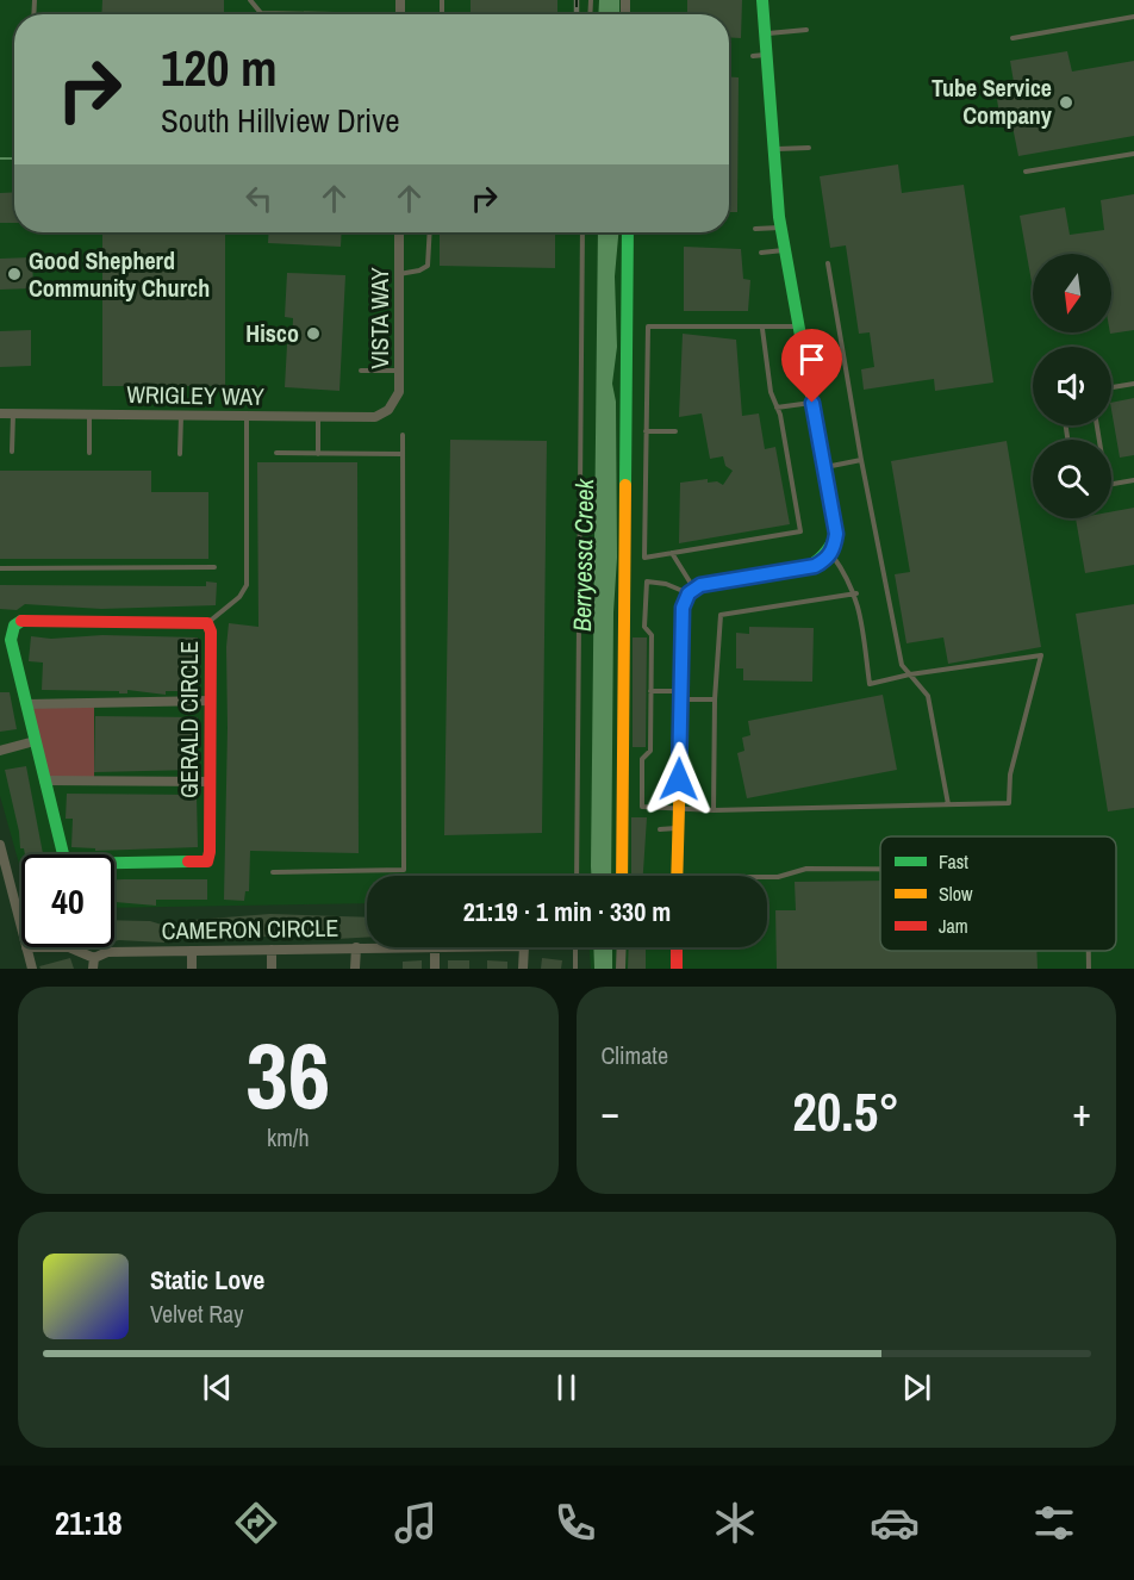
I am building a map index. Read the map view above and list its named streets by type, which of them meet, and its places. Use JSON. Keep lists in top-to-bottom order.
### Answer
{
  "streets": {
    "street": [
      "VISTA WAY",
      "WRIGLEY WAY",
      "GERALD CIRCLE",
      "CAMERON CIRCLE"
    ]
  },
  "crossings": [
    ["VISTA WAY", "WRIGLEY WAY"]
  ],
  "water": ["Berryessa Creek"],
  "places": ["Tube Service Company", "Good Shepherd Community Church", "Hisco"],
  "legend": ["Fast", "Slow", "Jam"],
  "north": "bottom",
  "page": {
    "turn": ["120 m", "South Hillview Drive"],
    "limit": "40",
    "trip": "21:19 · 1 min · 330 m",
    "tile": [
      ["36", "km/h"],
      "Climate"
    ],
    "heat": ["−", "20.5°", "+"],
    "song": ["Static Love", "Velvet Ray"],
    "tabs": "21:18"
  }
}
